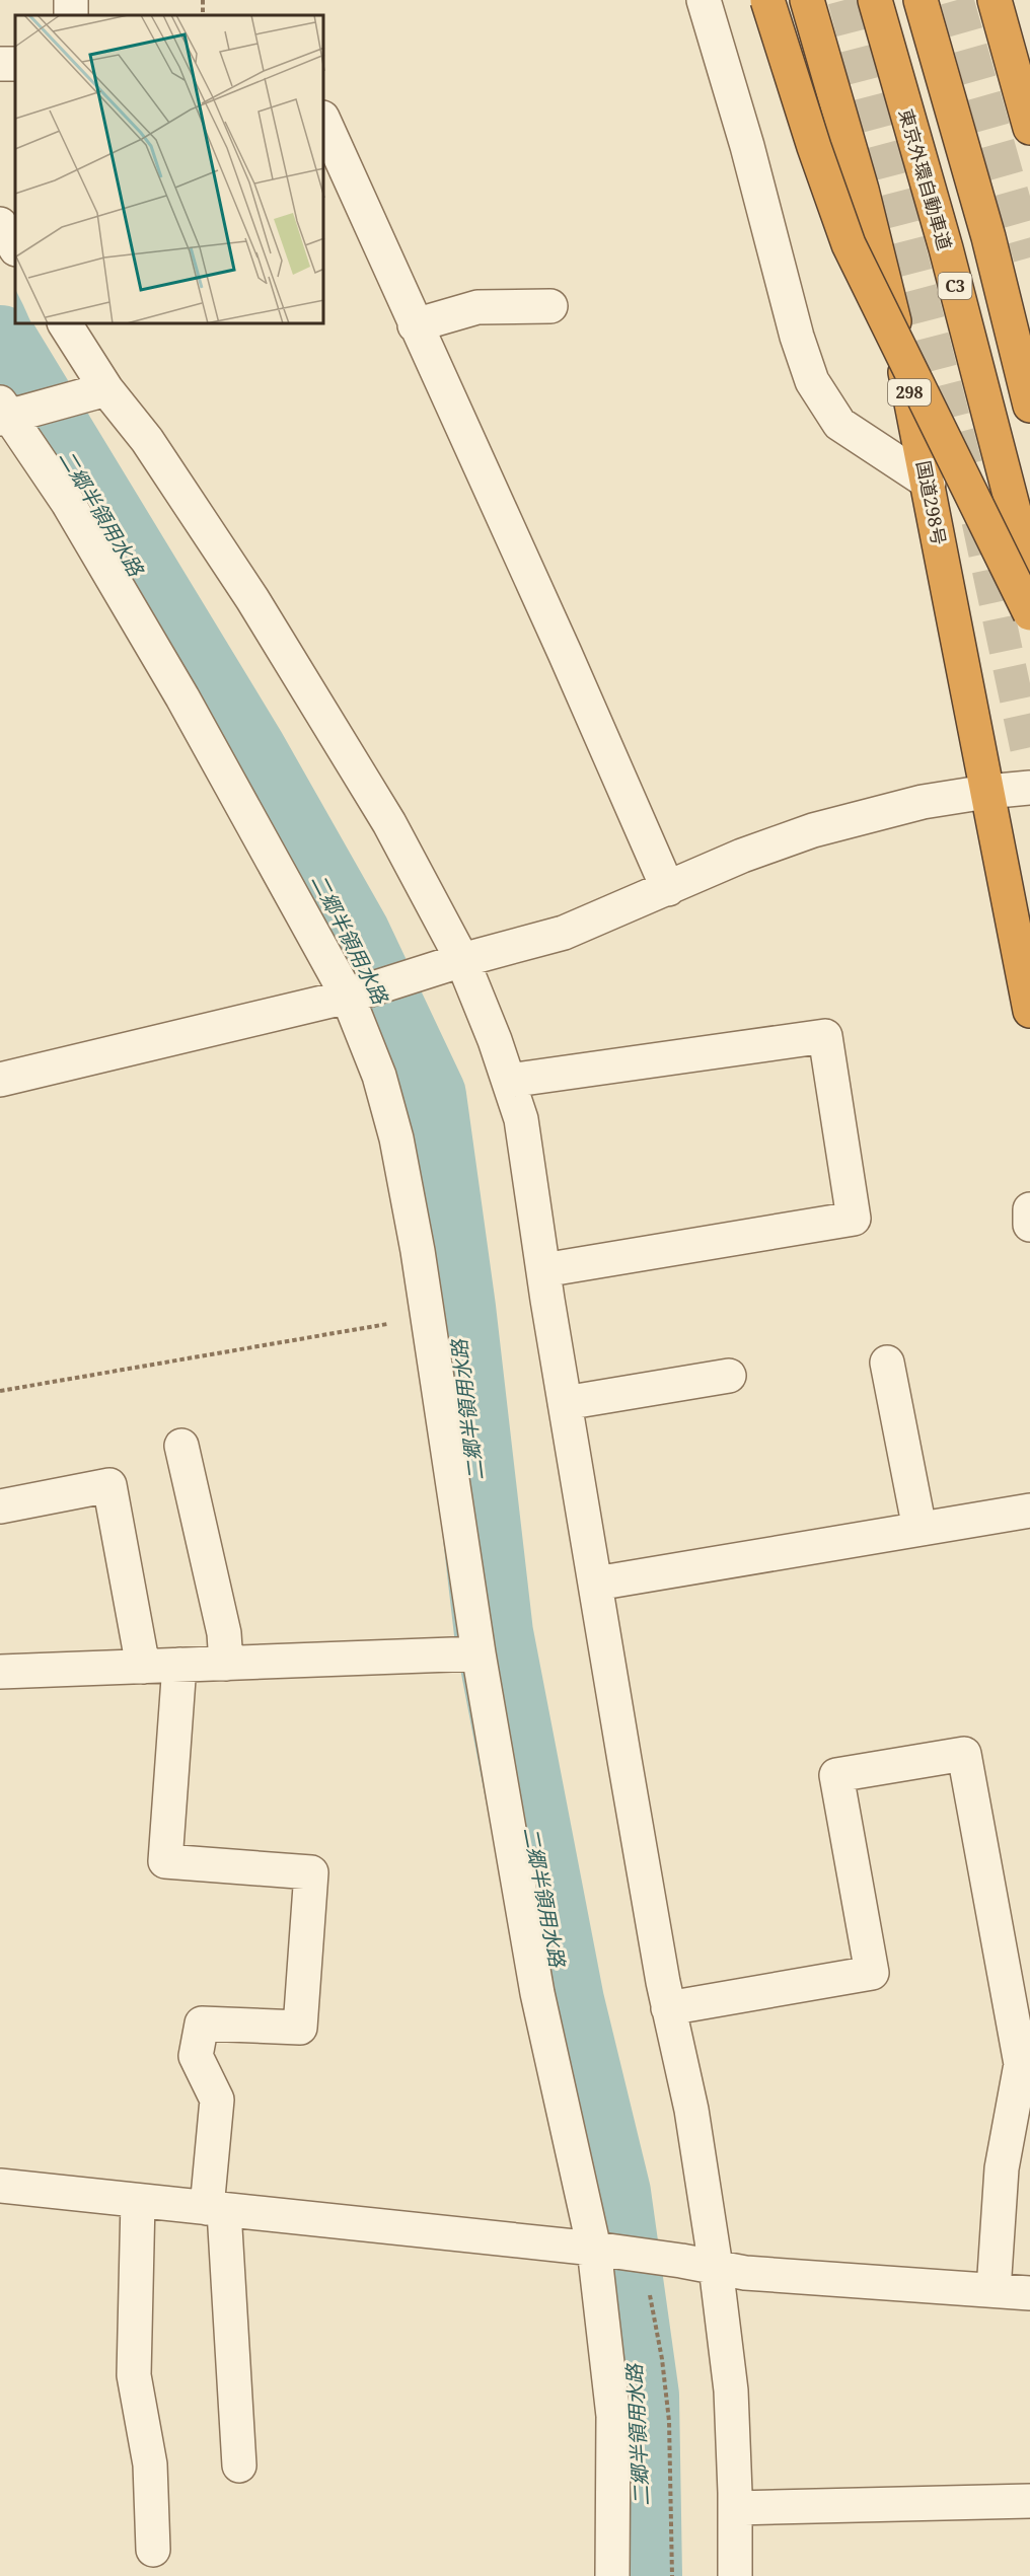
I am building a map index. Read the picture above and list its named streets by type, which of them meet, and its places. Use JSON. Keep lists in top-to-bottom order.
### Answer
{
  "streets": {
    "highway": [
      "東京外環自動車道",
      "C3",
      "298",
      "国道298号"
    ]
  },
  "water": ["二郷半領用水路"]
}
